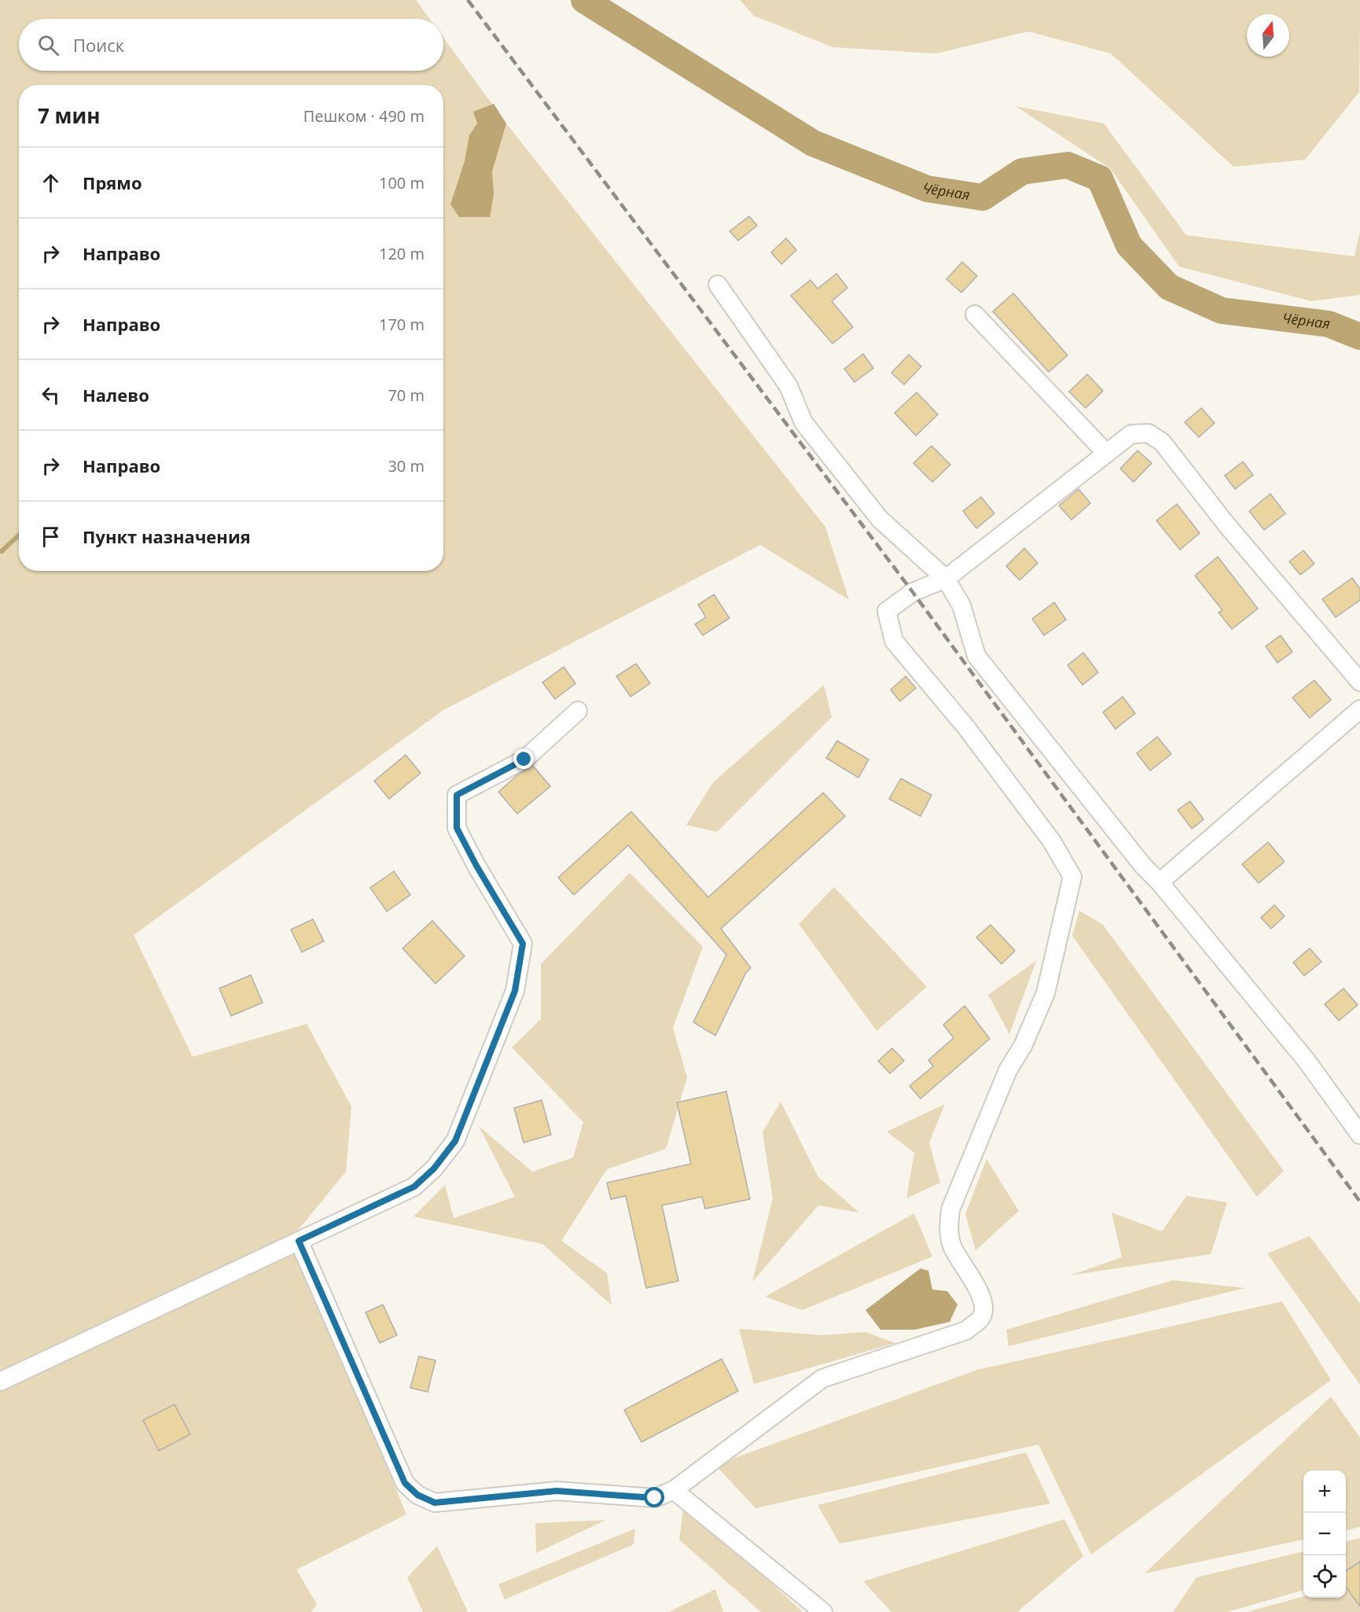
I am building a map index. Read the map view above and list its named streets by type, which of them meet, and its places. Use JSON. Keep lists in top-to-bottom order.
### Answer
{
  "water": ["Чёрная"],
  "north": "top",
  "page": {
    "search": "Поиск",
    "heading": ["7 мин", "Пешком · 490 m"],
    "list": [
      ["Прямо", "100 m"],
      ["Направо", "120 m"],
      ["Направо", "170 m"],
      ["Налево", "70 m"],
      ["Направо", "30 m"],
      "Пункт назначения"
    ],
    "map_buttons": ["+", "−"]
  }
}
